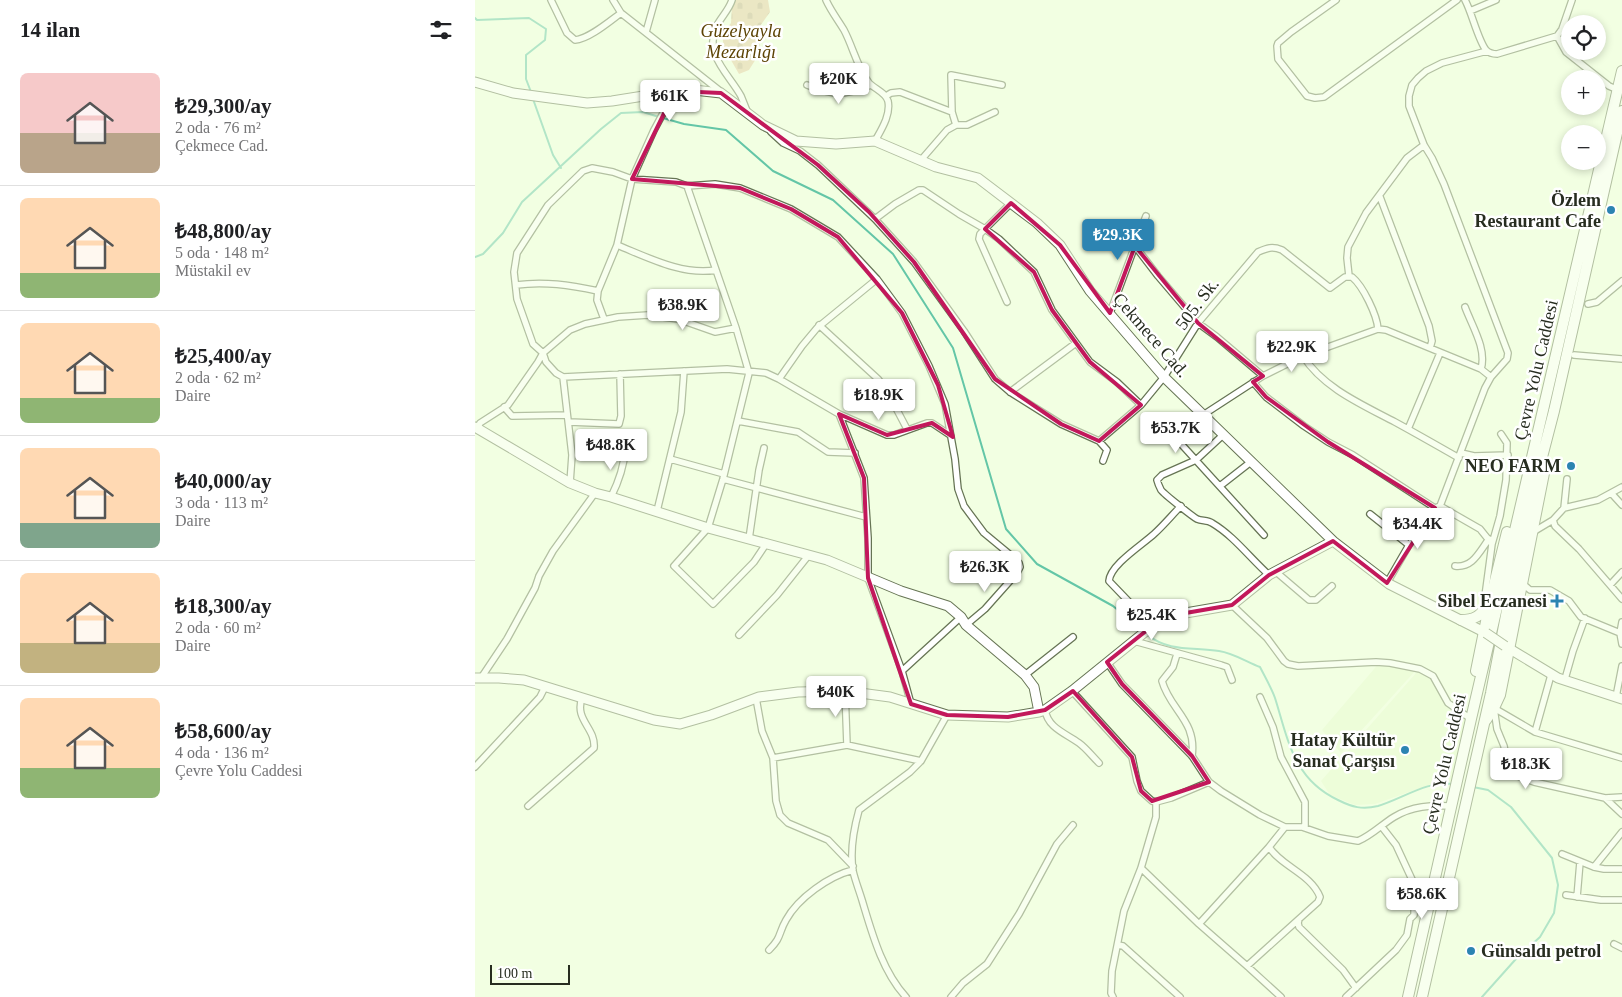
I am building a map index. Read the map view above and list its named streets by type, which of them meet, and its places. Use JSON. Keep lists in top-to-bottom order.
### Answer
{
  "streets": {
    "highway": ["Çevre Yolu Caddesi"],
    "street": ["505. Sk.", "Çekmece Cad."]
  },
  "crossings": [
    ["505. Sk.", "Çekmece Cad."]
  ],
  "parks": ["Güzelyayla Mezarlığı"],
  "places": {
    "other": [
      "Özlem Restaurant Cafe",
      "NEO FARM",
      "Hatay Kültür Sanat Çarşısı",
      "Günsaldı petrol"
    ],
    "health": ["Sibel Eczanesi"]
  },
  "scale_bar": "100 m",
  "page": {
    "heading": "14 ilan",
    "map_buttons": ["+", "−"],
    "list": [
      {
        "name": "₺29,300/ay",
        "note": "2 oda · 76 m² · Çekmece Cad."
      },
      {
        "name": "₺48,800/ay",
        "note": "5 oda · 148 m² · Müstakil ev"
      },
      {
        "name": "₺25,400/ay",
        "note": "2 oda · 62 m² · Daire"
      },
      {
        "name": "₺40,000/ay",
        "note": "3 oda · 113 m² · Daire"
      },
      {
        "name": "₺18,300/ay",
        "note": "2 oda · 60 m² · Daire"
      },
      {
        "name": "₺58,600/ay",
        "note": "4 oda · 136 m² · Çevre Yolu Caddesi"
      }
    ],
    "price": [
      "₺20K",
      "₺61K",
      "₺29.3K",
      "₺38.9K",
      "₺22.9K",
      "₺18.9K",
      "₺53.7K",
      "₺48.8K",
      "₺34.4K",
      "₺26.3K",
      "₺25.4K",
      "₺40K",
      "₺18.3K",
      "₺58.6K"
    ],
    "scale": "100 m"
  }
}
